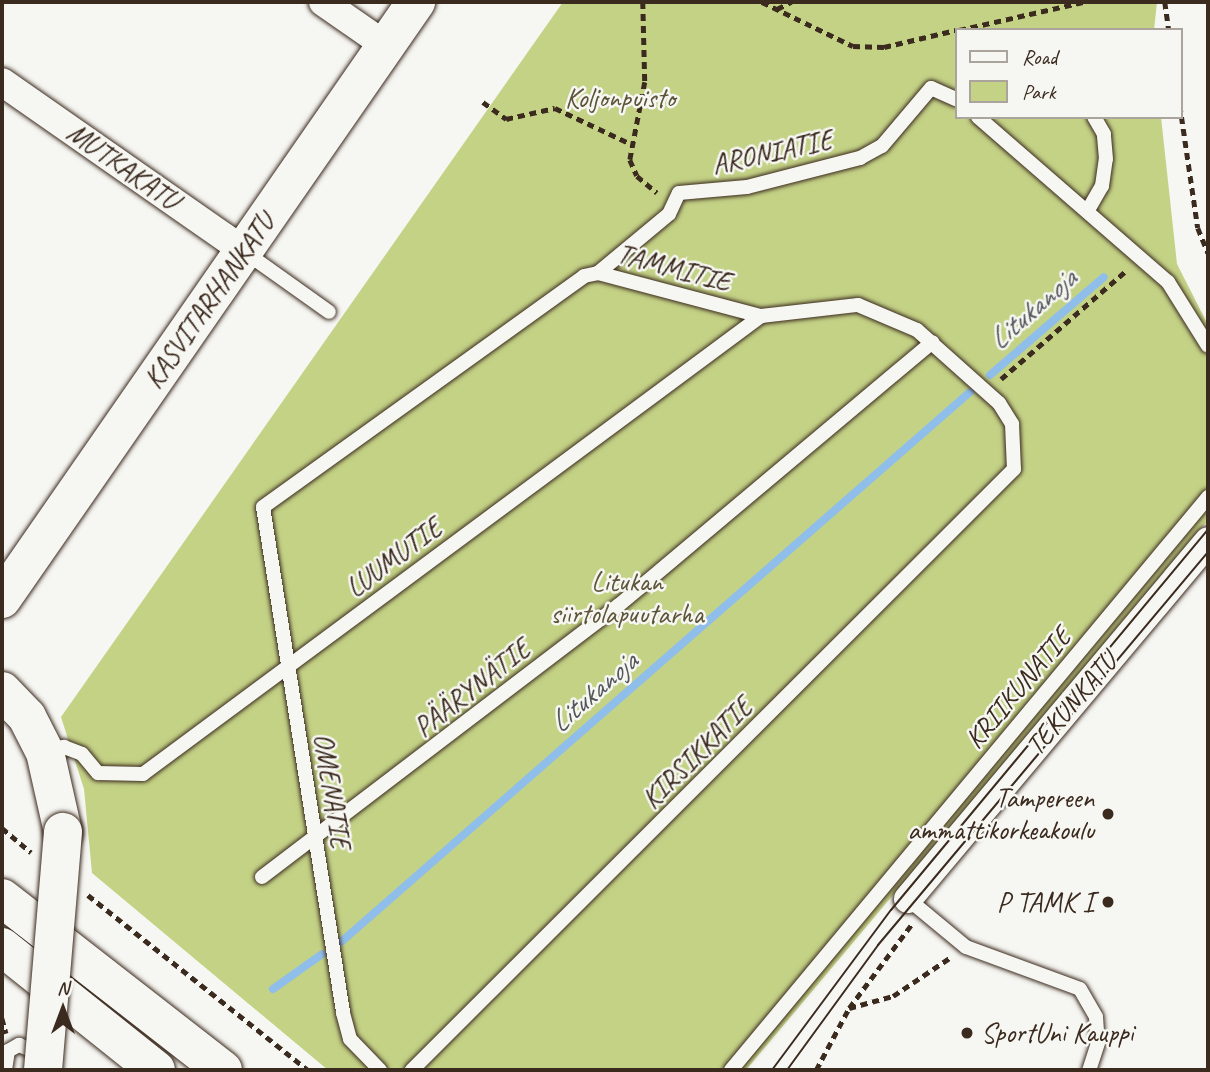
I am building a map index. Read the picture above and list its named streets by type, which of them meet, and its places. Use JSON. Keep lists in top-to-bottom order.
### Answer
{
  "streets": {
    "main road": ["KASVITARHANKATU"],
    "street": ["MUTKAKATU", "TEKUNKATU"],
    "lane": [
      "ARONIATIE",
      "TAMMITIE",
      "LUUMUTIE",
      "PÄÄRYNÄTIE",
      "KRIIKUNATIE",
      "KIRSIKKATIE",
      "OMENATIE"
    ]
  },
  "crossings": [
    ["MUTKAKATU", "KASVITARHANKATU"],
    ["TAMMITIE", "LUUMUTIE"],
    ["TAMMITIE", "PÄÄRYNÄTIE"],
    ["TAMMITIE", "KIRSIKKATIE"],
    ["TAMMITIE", "OMENATIE"],
    ["LUUMUTIE", "OMENATIE"],
    ["PÄÄRYNÄTIE", "OMENATIE"]
  ],
  "water": ["Litukanoja"],
  "parks": ["Koljonpuisto", "Litukan siirtolapuutarha"],
  "places": ["Tampereen ammattikorkeakoulu", "P TAMK I", "SportUni Kauppi"],
  "legend": ["Road", "Park"],
  "north": "top"
}
